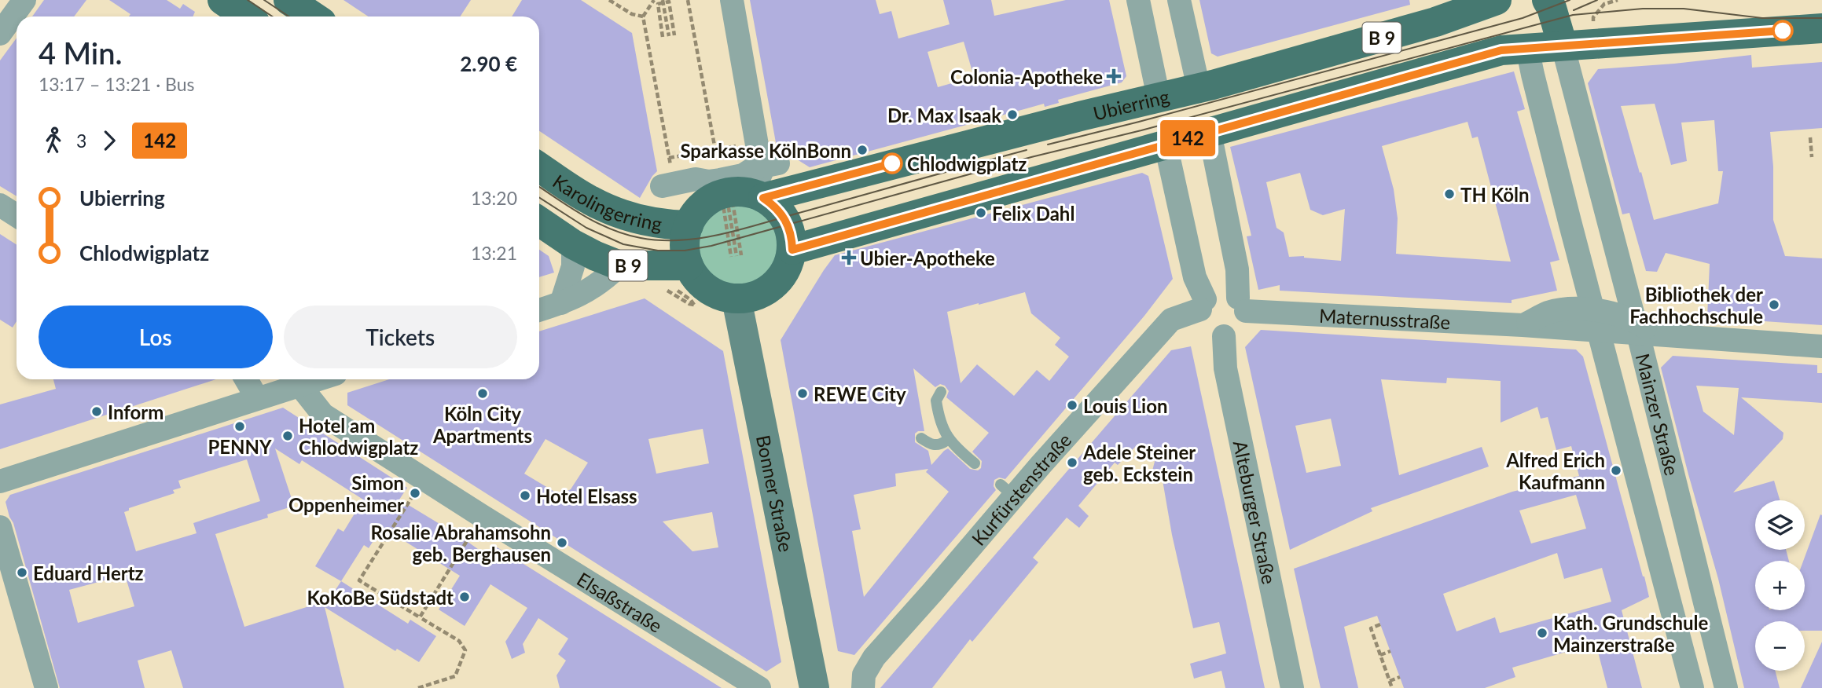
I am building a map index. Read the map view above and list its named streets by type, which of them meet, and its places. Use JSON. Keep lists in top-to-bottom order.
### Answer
{
  "streets": {
    "main road": [
      "B 9",
      "Ubierring",
      "Karolingerring",
      "Bonner Straße"
    ],
    "street": [
      "Maternusstraße",
      "Mainzer Straße",
      "Kurfürstenstraße",
      "Alteburger Straße",
      "Elsaßstraße"
    ]
  },
  "crossings": [
    ["B 9", "Ubierring"],
    ["B 9", "Karolingerring"],
    ["B 9", "Mainzer Straße"],
    ["B 9", "Bonner Straße"],
    ["Ubierring", "Karolingerring"],
    ["Ubierring", "Bonner Straße"],
    ["Karolingerring", "Bonner Straße"],
    ["Maternusstraße", "Mainzer Straße"],
    ["Maternusstraße", "Kurfürstenstraße"],
    ["Maternusstraße", "Alteburger Straße"],
    ["Kurfürstenstraße", "Alteburger Straße"]
  ],
  "places": {
    "health": ["Colonia-Apotheke", "Ubier-Apotheke"],
    "other": [
      "Dr. Max Isaak",
      "Sparkasse KölnBonn",
      "Chlodwigplatz",
      "TH Köln",
      "Felix Dahl",
      "Bibliothek der Fachhochschule",
      "Köln City Apartments",
      "REWE City",
      "Louis Lion",
      "Inform",
      "PENNY",
      "Hotel am Chlodwigplatz",
      "Adele Steiner geb. Eckstein",
      "Alfred Erich Kaufmann",
      "Simon Oppenheimer",
      "Hotel Elsass",
      "Rosalie Abrahamsohn geb. Berghausen",
      "Eduard Hertz",
      "KoKoBe Südstadt",
      "Kath. Grundschule Mainzerstraße"
    ]
  },
  "lines": ["bus line 142"],
  "page": {
    "on_map": "142",
    "heading": ["4 Min.", "13:17 – 13:21 · Bus", "2.90 €"],
    "legs": ["3", "142"],
    "list": [
      {
        "name": "Ubierring",
        "value": "13:20"
      },
      {
        "name": "Chlodwigplatz",
        "value": "13:21"
      }
    ],
    "buttons": ["Los", "Tickets"],
    "map_buttons": ["+", "−"]
  }
}
